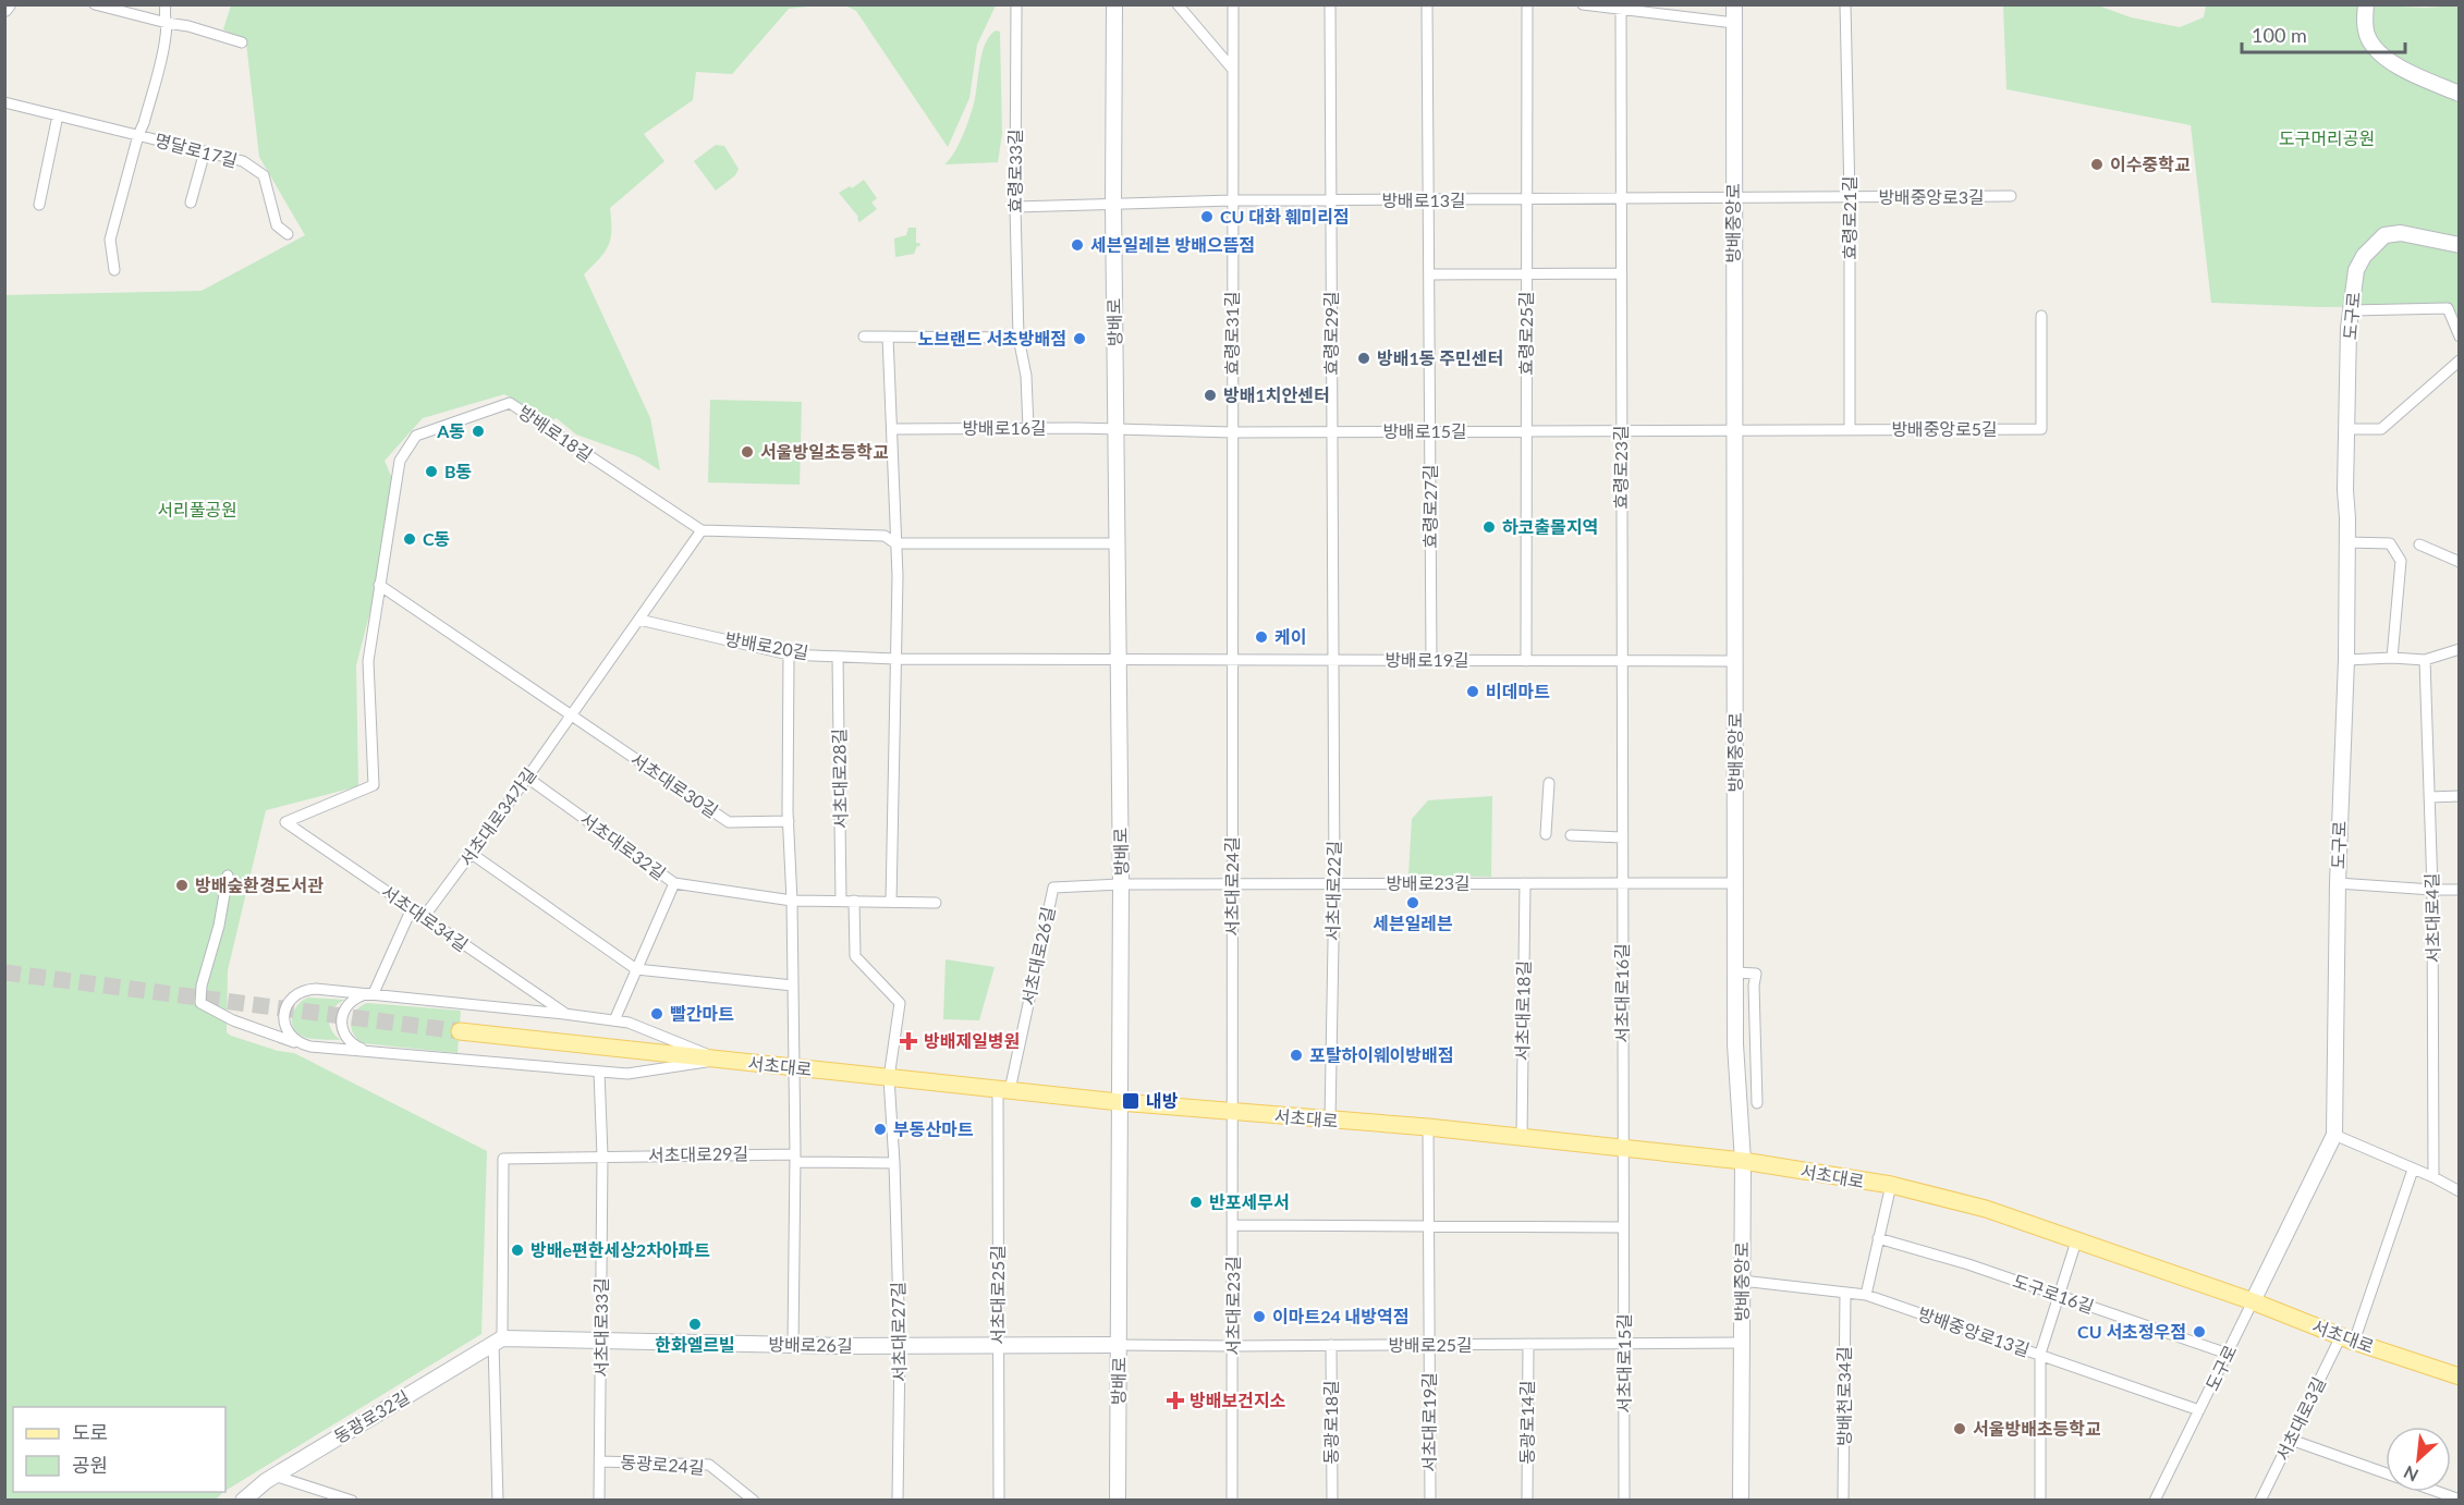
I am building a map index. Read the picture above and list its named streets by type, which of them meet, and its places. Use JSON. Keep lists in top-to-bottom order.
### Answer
{
  "streets": {
    "main road": ["서초대로"],
    "street": [
      "명달로17길",
      "효령로33길",
      "방배중앙로3길",
      "방배로13길",
      "효령로21길",
      "방배중앙로",
      "도구로",
      "방배로",
      "효령로31길",
      "효령로29길",
      "효령로25길",
      "방배로16길",
      "방배중앙로5길",
      "방배로15길",
      "방배로18길",
      "효령로23길",
      "효령로27길",
      "방배로20길",
      "방배로19길",
      "서초대로28길",
      "서초대로30길",
      "서초대로34가길",
      "서초대로32길",
      "방배로23길",
      "서초대로24길",
      "서초대로22길",
      "서초대로34길",
      "서초대로4길",
      "서초대로26길",
      "서초대로16길",
      "서초대로18길",
      "서초대로29길",
      "도구로16길",
      "서초대로25길",
      "서초대로23길",
      "서초대로33길",
      "서초대로27길",
      "방배중앙로13길",
      "방배로26길",
      "방배로25길",
      "서초대로15길",
      "방배천로34길",
      "동광로32길",
      "서초대로3길",
      "동광로18길",
      "서초대로19길",
      "동광로14길",
      "동광로24길"
    ]
  },
  "crossings": [
    ["효령로33길", "방배로16길"],
    ["방배중앙로3길", "방배로13길"],
    ["방배중앙로3길", "효령로21길"],
    ["방배중앙로3길", "방배중앙로"],
    ["방배로13길", "방배중앙로"],
    ["방배로13길", "방배로"],
    ["방배로13길", "효령로31길"],
    ["방배로13길", "효령로29길"],
    ["방배로13길", "효령로25길"],
    ["방배로13길", "효령로23길"],
    ["방배로13길", "효령로27길"],
    ["효령로21길", "방배중앙로5길"],
    ["방배중앙로", "방배중앙로5길"],
    ["방배중앙로", "방배로15길"],
    ["방배중앙로", "방배로19길"],
    ["방배중앙로", "방배로23길"],
    ["방배중앙로", "서초대로"],
    ["방배중앙로", "방배중앙로13길"],
    ["방배중앙로", "방배로25길"],
    ["도구로", "서초대로"],
    ["도구로", "도구로16길"],
    ["도구로", "방배중앙로13길"],
    ["방배로", "방배로16길"],
    ["방배로", "방배로15길"],
    ["방배로", "방배로20길"],
    ["방배로", "방배로19길"],
    ["방배로", "방배로23길"],
    ["방배로", "서초대로26길"],
    ["방배로", "서초대로"],
    ["방배로", "방배로26길"],
    ["방배로", "방배로25길"],
    ["효령로31길", "방배로15길"],
    ["효령로31길", "방배로19길"],
    ["효령로31길", "서초대로24길"],
    ["효령로29길", "방배로15길"],
    ["효령로29길", "방배로19길"],
    ["효령로29길", "서초대로22길"],
    ["효령로25길", "방배로15길"],
    ["효령로25길", "방배로19길"],
    ["방배로16길", "방배로15길"],
    ["방배중앙로5길", "방배로15길"],
    ["방배로15길", "효령로23길"],
    ["방배로15길", "효령로27길"],
    ["방배로18길", "서초대로34가길"],
    ["방배로18길", "서초대로34길"],
    ["효령로23길", "방배로19길"],
    ["효령로23길", "서초대로16길"],
    ["효령로27길", "방배로19길"],
    ["방배로20길", "방배로19길"],
    ["방배로20길", "서초대로28길"],
    ["방배로20길", "서초대로34가길"],
    ["방배로19길", "서초대로24길"],
    ["방배로19길", "서초대로22길"],
    ["방배로19길", "서초대로16길"],
    ["서초대로30길", "서초대로34가길"],
    ["서초대로34가길", "서초대로32길"],
    ["서초대로34가길", "서초대로34길"],
    ["서초대로32길", "서초대로"],
    ["방배로23길", "서초대로24길"],
    ["방배로23길", "서초대로22길"],
    ["방배로23길", "서초대로26길"],
    ["방배로23길", "서초대로16길"],
    ["방배로23길", "서초대로18길"],
    ["서초대로24길", "서초대로"],
    ["서초대로24길", "서초대로23길"],
    ["서초대로22길", "서초대로"],
    ["서초대로34길", "서초대로"],
    ["서초대로26길", "서초대로"],
    ["서초대로26길", "서초대로25길"],
    ["서초대로16길", "서초대로"],
    ["서초대로16길", "서초대로15길"],
    ["서초대로18길", "서초대로"],
    ["서초대로", "서초대로25길"],
    ["서초대로", "서초대로23길"],
    ["서초대로", "서초대로33길"],
    ["서초대로", "서초대로27길"],
    ["서초대로", "서초대로15길"],
    ["서초대로", "서초대로3길"],
    ["서초대로", "서초대로19길"],
    ["서초대로29길", "서초대로33길"],
    ["서초대로25길", "방배로26길"],
    ["서초대로23길", "방배로25길"],
    ["서초대로33길", "방배로26길"],
    ["서초대로33길", "동광로24길"],
    ["서초대로27길", "방배로26길"],
    ["방배중앙로13길", "방배천로34길"],
    ["방배로26길", "방배로25길"],
    ["방배로26길", "동광로32길"],
    ["방배로25길", "서초대로15길"],
    ["방배로25길", "동광로18길"],
    ["방배로25길", "서초대로19길"],
    ["방배로25길", "동광로14길"]
  ],
  "parks": ["도구머리공원", "서리풀공원"],
  "places": {
    "other": [
      "이수중학교",
      "CU 대화 훼미리점",
      "세븐일레븐 방배으뜸점",
      "노브랜드 서초방배점",
      "방배1동 주민센터",
      "방배1치안센터",
      "A동",
      "서울방일초등학교",
      "B동",
      "하코출몰지역",
      "C동",
      "케이",
      "비데마트",
      "방배숲환경도서관",
      "세븐일레븐",
      "빨간마트",
      "포탈하이웨이방배점",
      "부동산마트",
      "반포세무서",
      "방배e편한세상2차아파트",
      "이마트24 내방역점",
      "한화엘르빌",
      "CU 서초정우점",
      "서울방배초등학교"
    ],
    "health": ["방배제일병원", "방배보건지소"],
    "transit": ["내방"]
  },
  "legend": ["도로", "공원"],
  "scale_bar": "100 m",
  "north": "bottom left"
}
